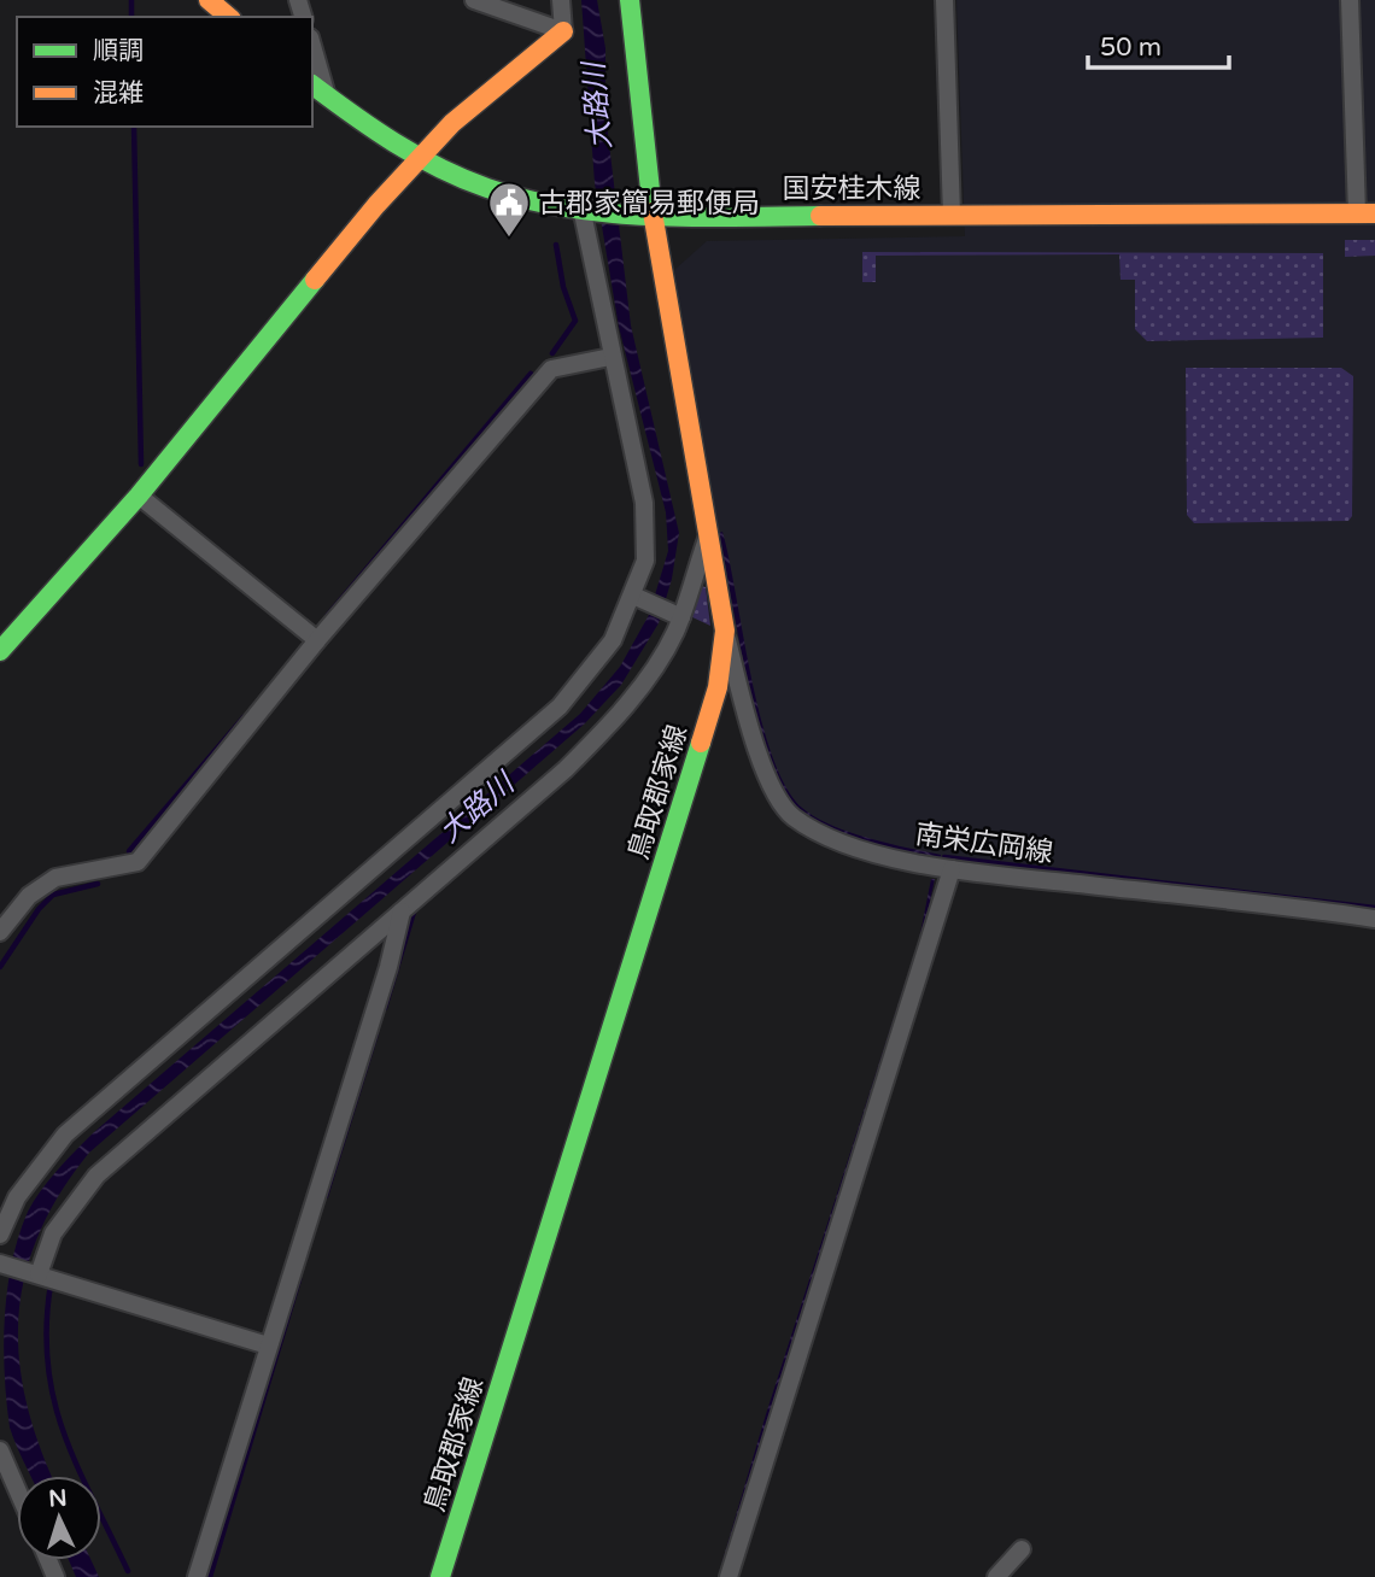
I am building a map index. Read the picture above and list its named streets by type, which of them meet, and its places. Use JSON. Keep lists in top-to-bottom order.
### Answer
{
  "streets": {
    "main road": ["国安桂木線", "鳥取郡家線"],
    "street": ["南栄広岡線"]
  },
  "crossings": [
    ["国安桂木線", "鳥取郡家線"],
    ["鳥取郡家線", "南栄広岡線"]
  ],
  "water": ["大路川"],
  "places": {
    "public building": ["古郡家簡易郵便局"]
  },
  "legend": ["順調", "混雑"],
  "scale_bar": "50 m",
  "north": "top"
}
